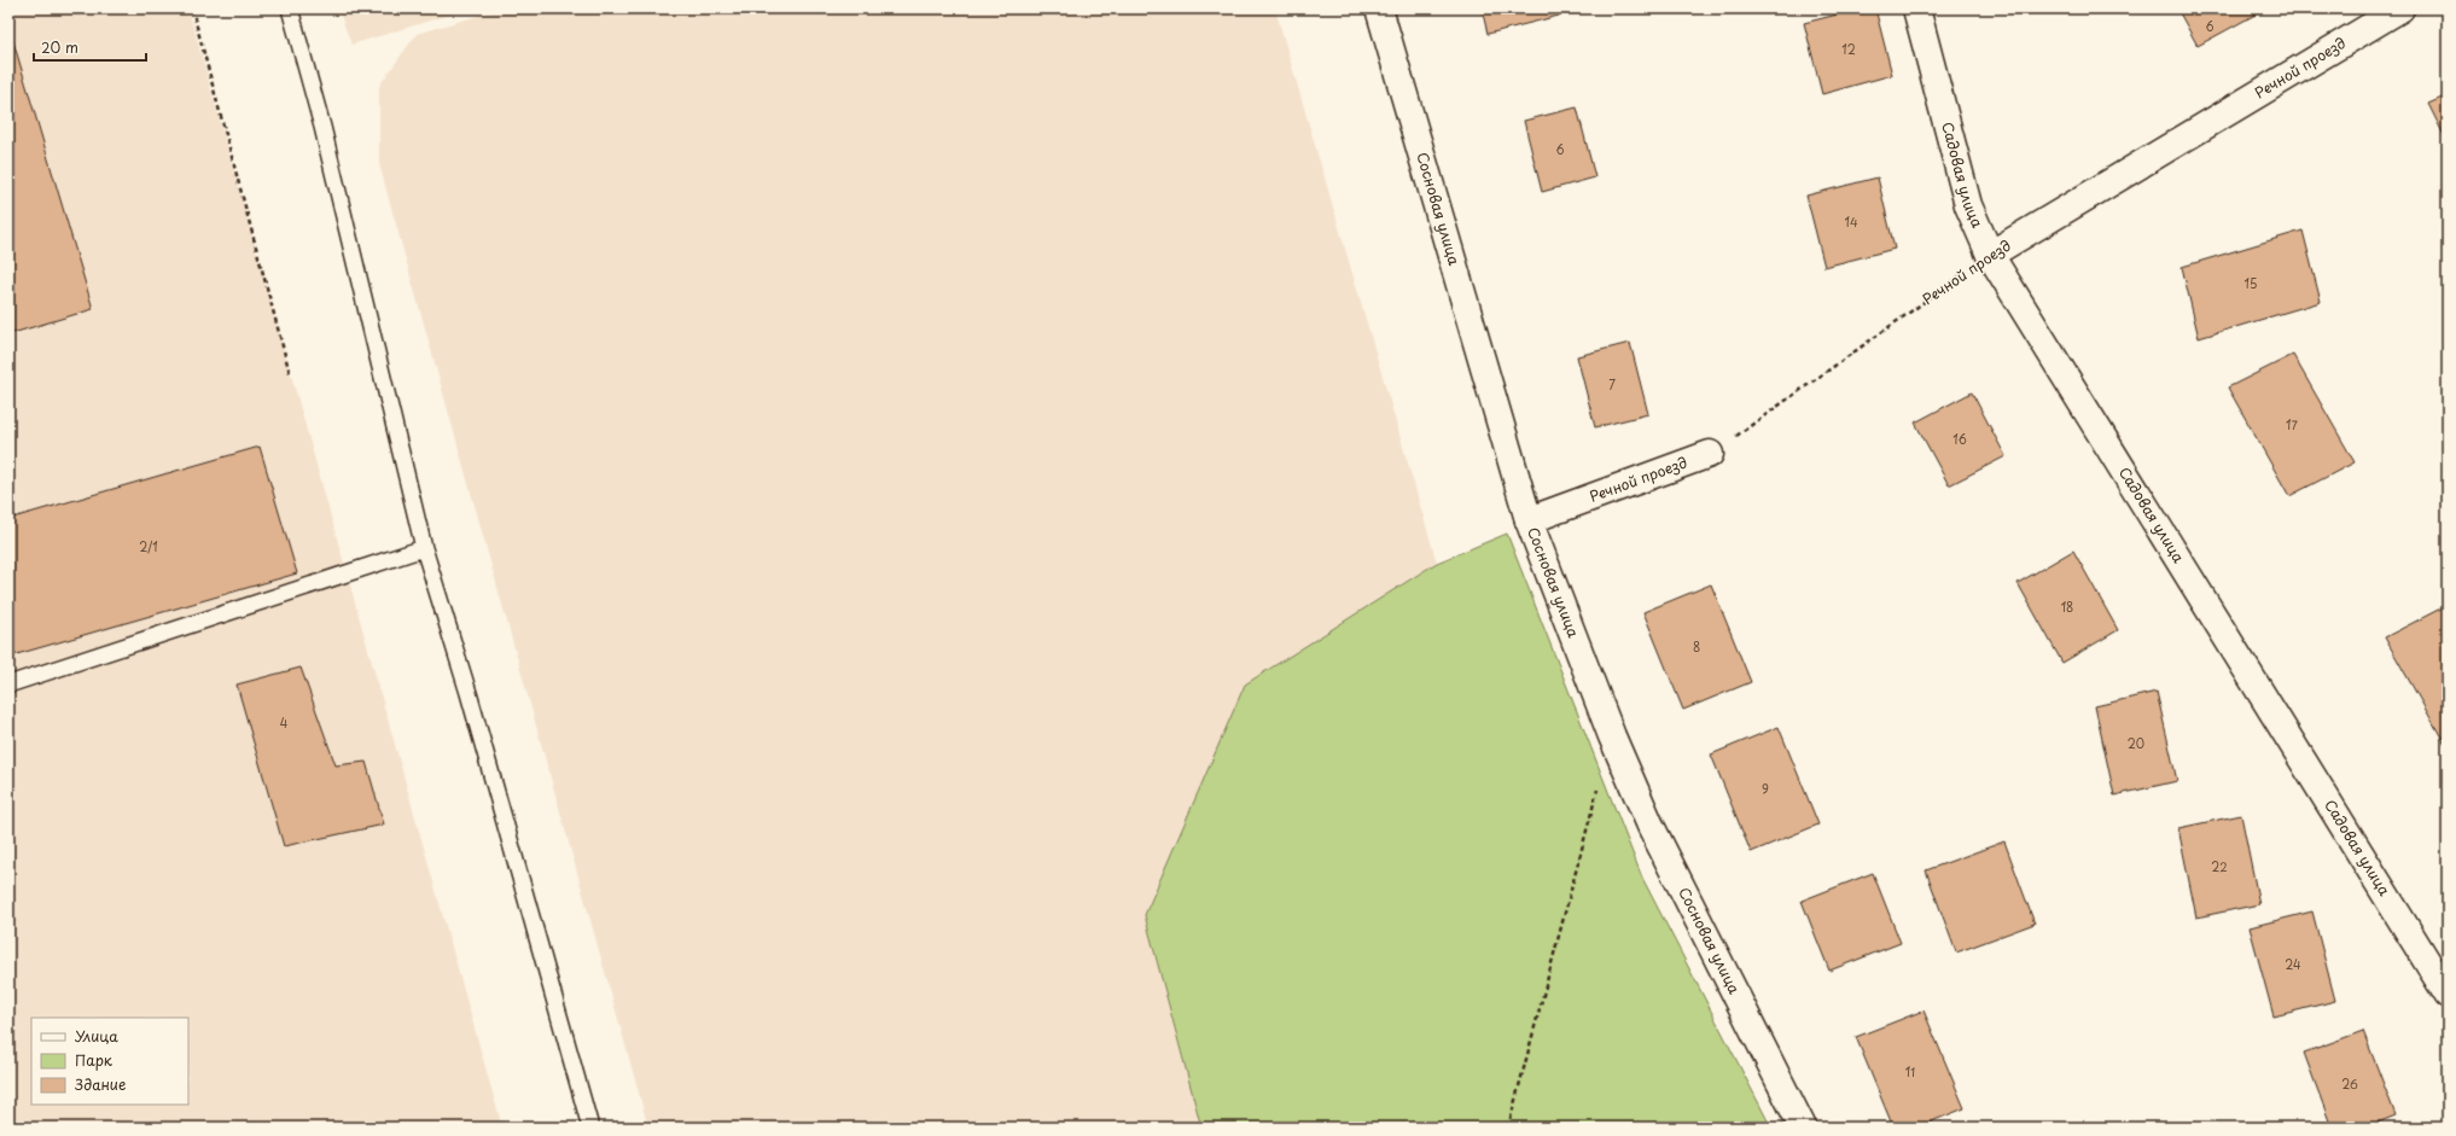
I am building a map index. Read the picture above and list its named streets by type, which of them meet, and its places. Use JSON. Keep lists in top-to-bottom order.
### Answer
{
  "streets": {
    "street": ["Речной проезд", "Садовая улица", "Сосновая улица"]
  },
  "crossings": [
    ["Речной проезд", "Садовая улица"],
    ["Речной проезд", "Сосновая улица"]
  ],
  "house_numbers": [
    "6",
    "12",
    "6",
    "14",
    "15",
    "7",
    "17",
    "16",
    "2/1",
    "18",
    "8",
    "4",
    "20",
    "9",
    "22",
    "24",
    "11",
    "26"
  ],
  "legend": ["Улица", "Парк", "Здание"],
  "scale_bar": "20 m"
}
